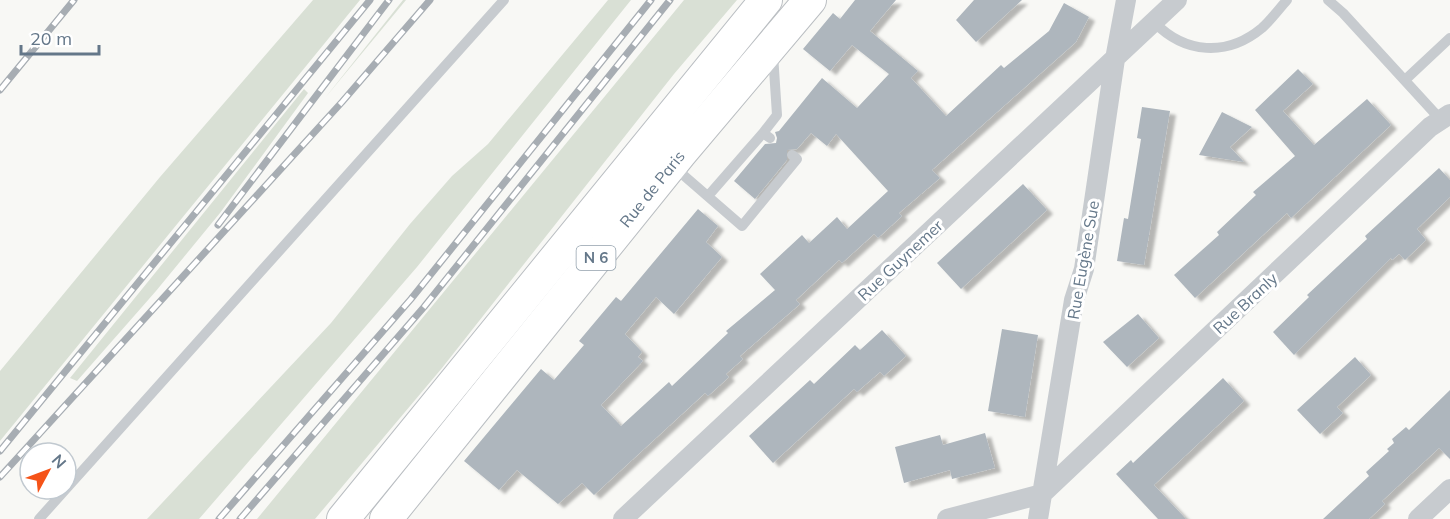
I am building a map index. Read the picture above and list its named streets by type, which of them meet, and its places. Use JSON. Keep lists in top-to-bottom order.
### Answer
{
  "streets": {
    "main road": ["Rue de Paris", "N 6"],
    "street": ["Rue Guynemer", "Rue Eugène Sue", "Rue Branly"]
  },
  "crossings": [
    ["Rue Guynemer", "Rue Eugène Sue"],
    ["Rue Eugène Sue", "Rue Branly"]
  ],
  "scale_bar": "20 m",
  "north": "top right"
}
